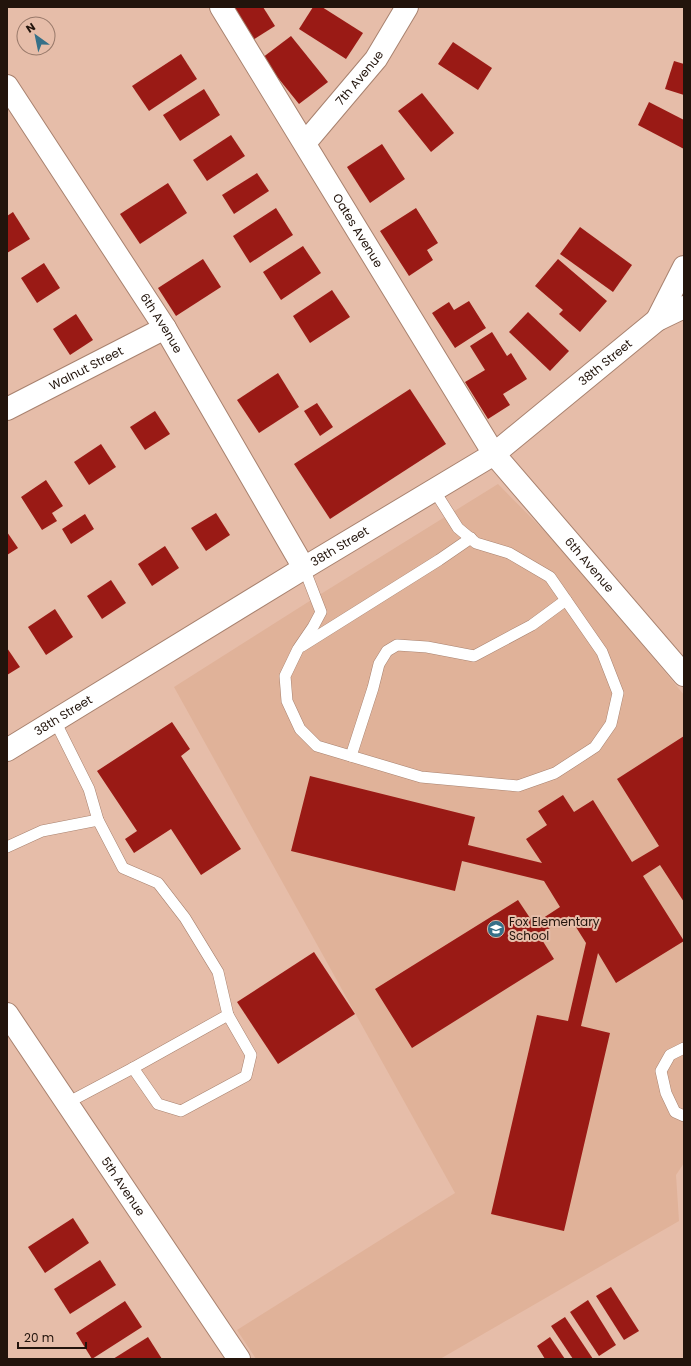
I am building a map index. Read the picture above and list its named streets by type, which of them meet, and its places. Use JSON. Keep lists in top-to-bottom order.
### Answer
{
  "streets": {
    "street": [
      "7th Avenue",
      "Oates Avenue",
      "6th Avenue",
      "38th Street",
      "Walnut Street",
      "5th Avenue"
    ]
  },
  "crossings": [
    ["7th Avenue", "Oates Avenue"],
    ["Oates Avenue", "6th Avenue"],
    ["Oates Avenue", "38th Street"],
    ["6th Avenue", "38th Street"],
    ["6th Avenue", "Walnut Street"]
  ],
  "places": {
    "school or university": ["Fox Elementary School"]
  },
  "scale_bar": "20 m",
  "north": "top left"
}
